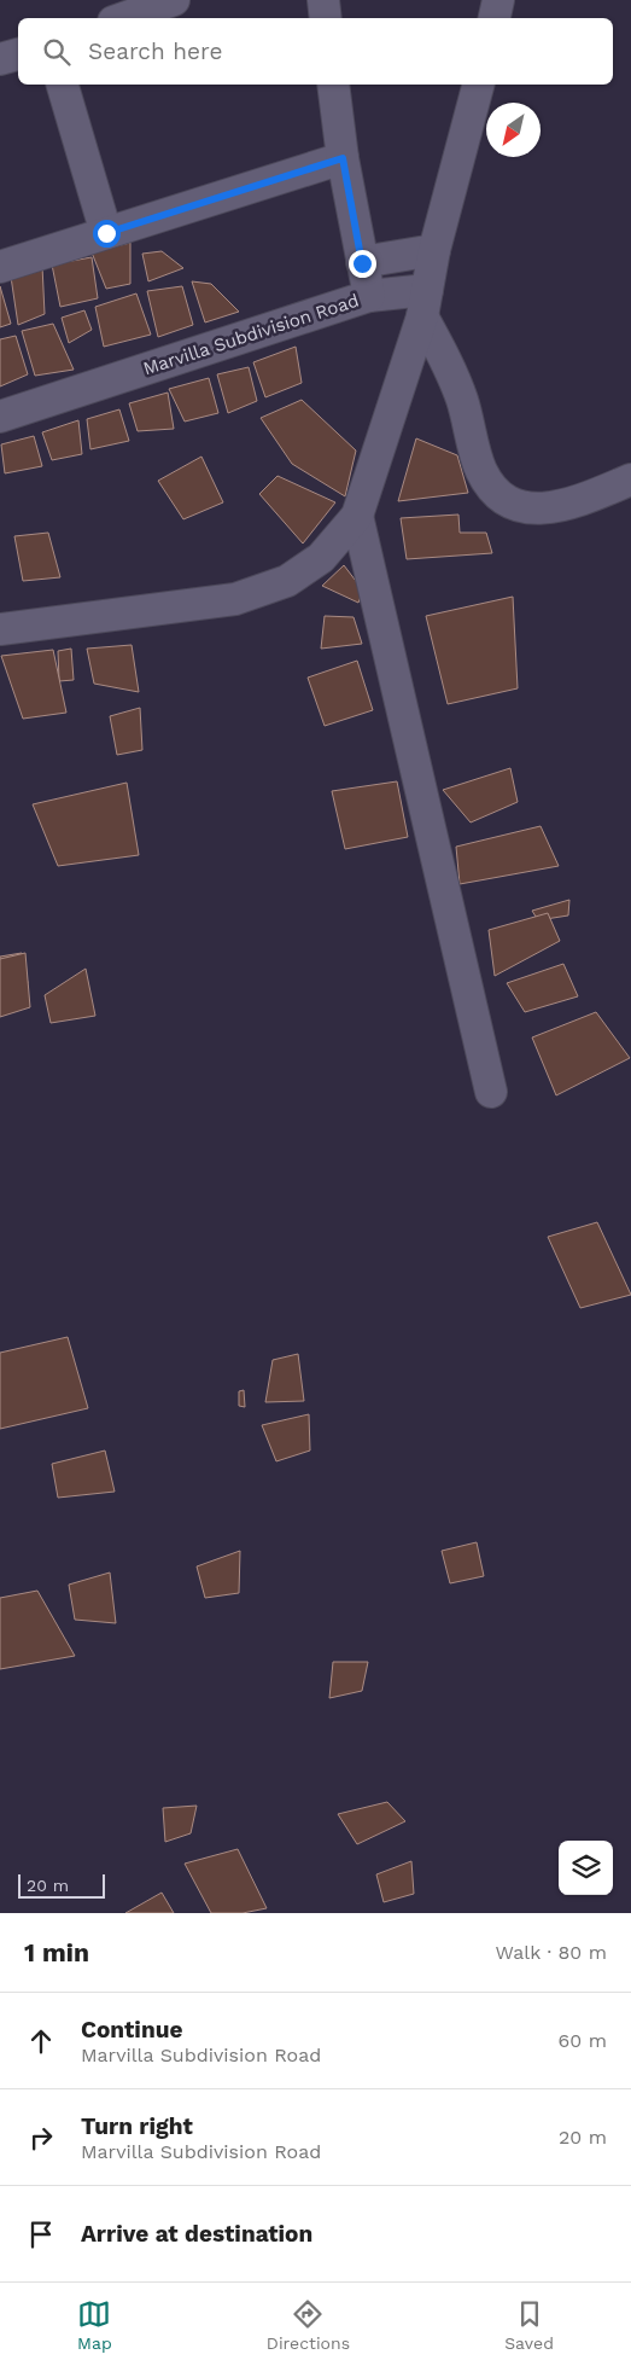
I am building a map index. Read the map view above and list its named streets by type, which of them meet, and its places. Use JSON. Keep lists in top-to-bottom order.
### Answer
{
  "streets": {
    "street": ["Marvilla Subdivision Road"]
  },
  "scale_bar": "20 m",
  "north": "bottom left",
  "page": {
    "search": "Search here",
    "scale": "20 m",
    "heading": ["1 min", "Walk · 80 m"],
    "list": [
      ["Continue", "Marvilla Subdivision Road", "60 m"],
      ["Turn right", "Marvilla Subdivision Road", "20 m"],
      "Arrive at destination"
    ],
    "nav": ["Map", "Directions", "Saved"]
  }
}
